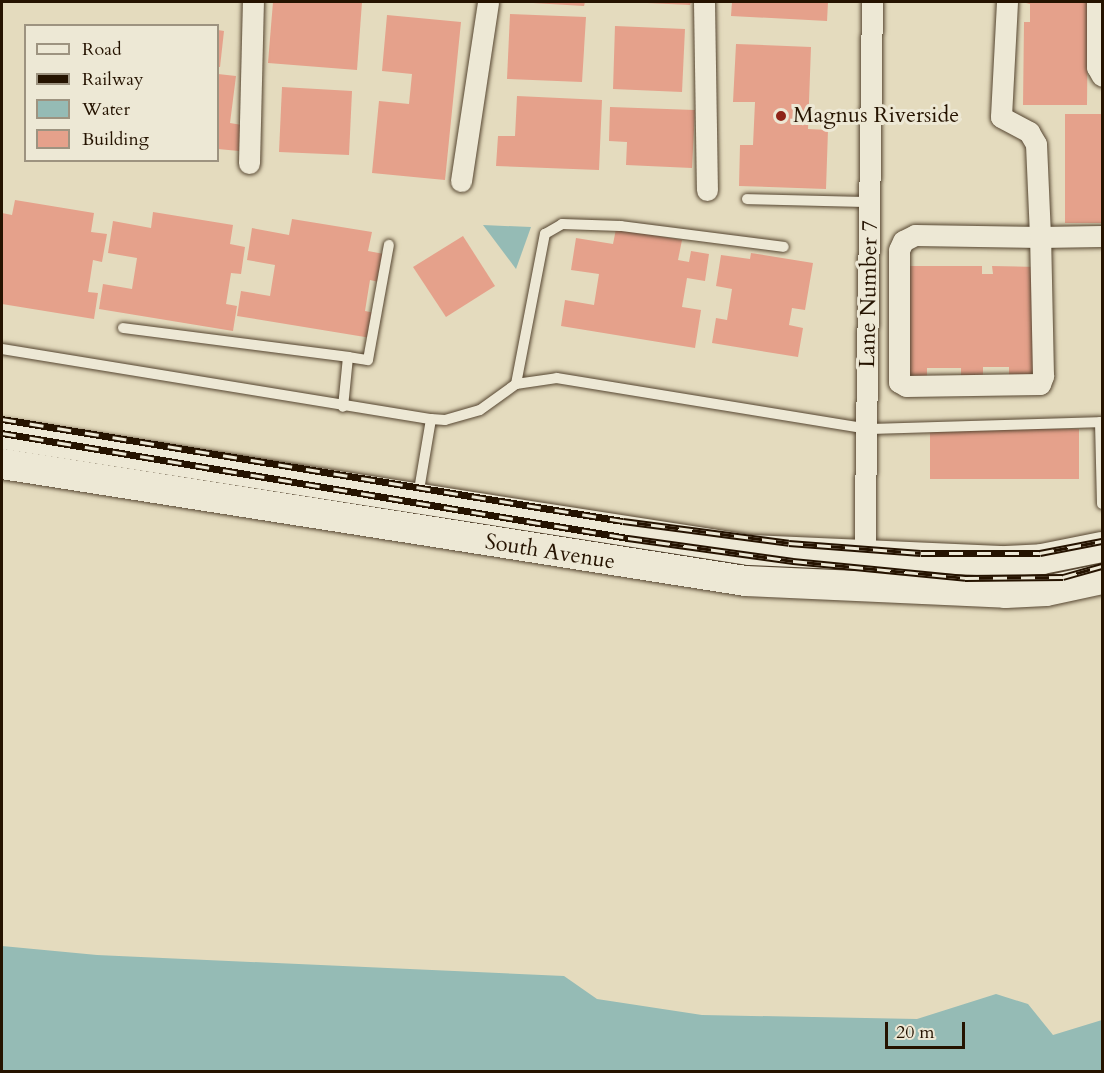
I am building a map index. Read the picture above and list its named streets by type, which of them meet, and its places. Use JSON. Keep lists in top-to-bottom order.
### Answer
{
  "streets": {
    "main road": ["South Avenue"],
    "street": ["Lane Number 7"]
  },
  "crossings": [
    ["Lane Number 7", "South Avenue"]
  ],
  "places": ["Magnus Riverside"],
  "legend": [
    "Road",
    "Railway",
    "Water",
    "Building"
  ],
  "scale_bar": "20 m"
}
